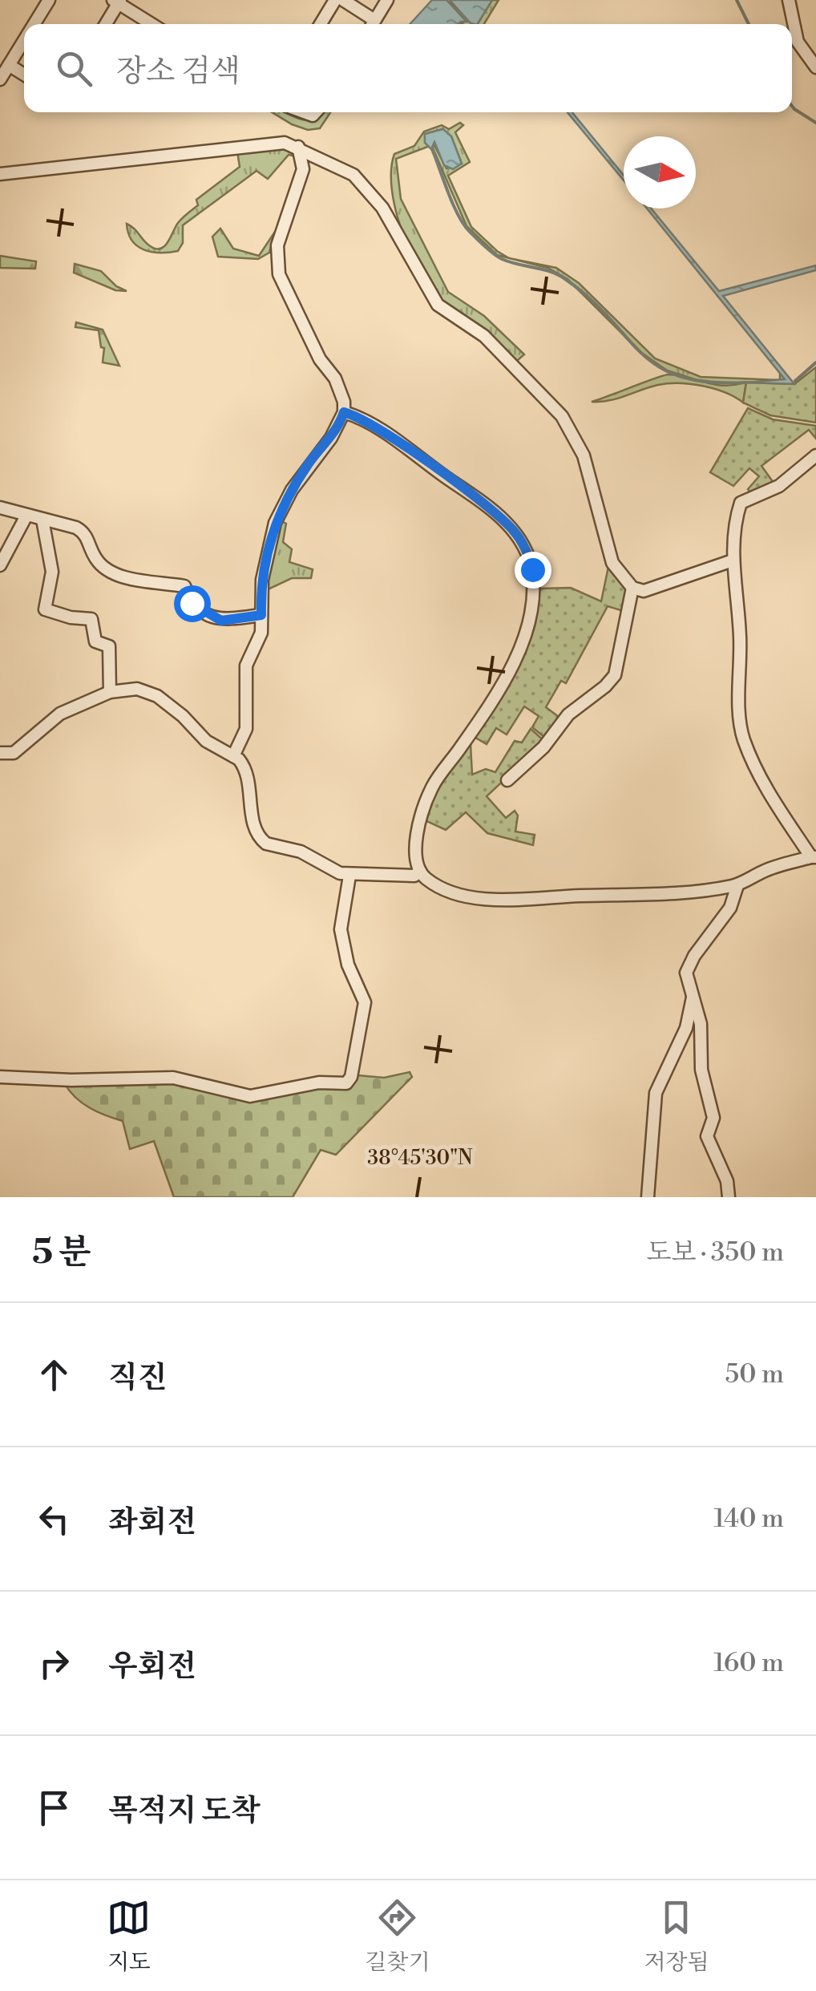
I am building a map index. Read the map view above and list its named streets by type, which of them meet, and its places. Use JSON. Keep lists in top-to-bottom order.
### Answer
{
  "north": "right",
  "page": {
    "search": "장소 검색",
    "heading": ["5 분", "도보 · 350 m"],
    "list": [
      ["직진", "50 m"],
      ["좌회전", "140 m"],
      ["우회전", "160 m"],
      "목적지 도착"
    ],
    "nav": ["지도", "길찾기", "저장됨"]
  },
  "coordinates": ["38°45'30\"N"]
}
